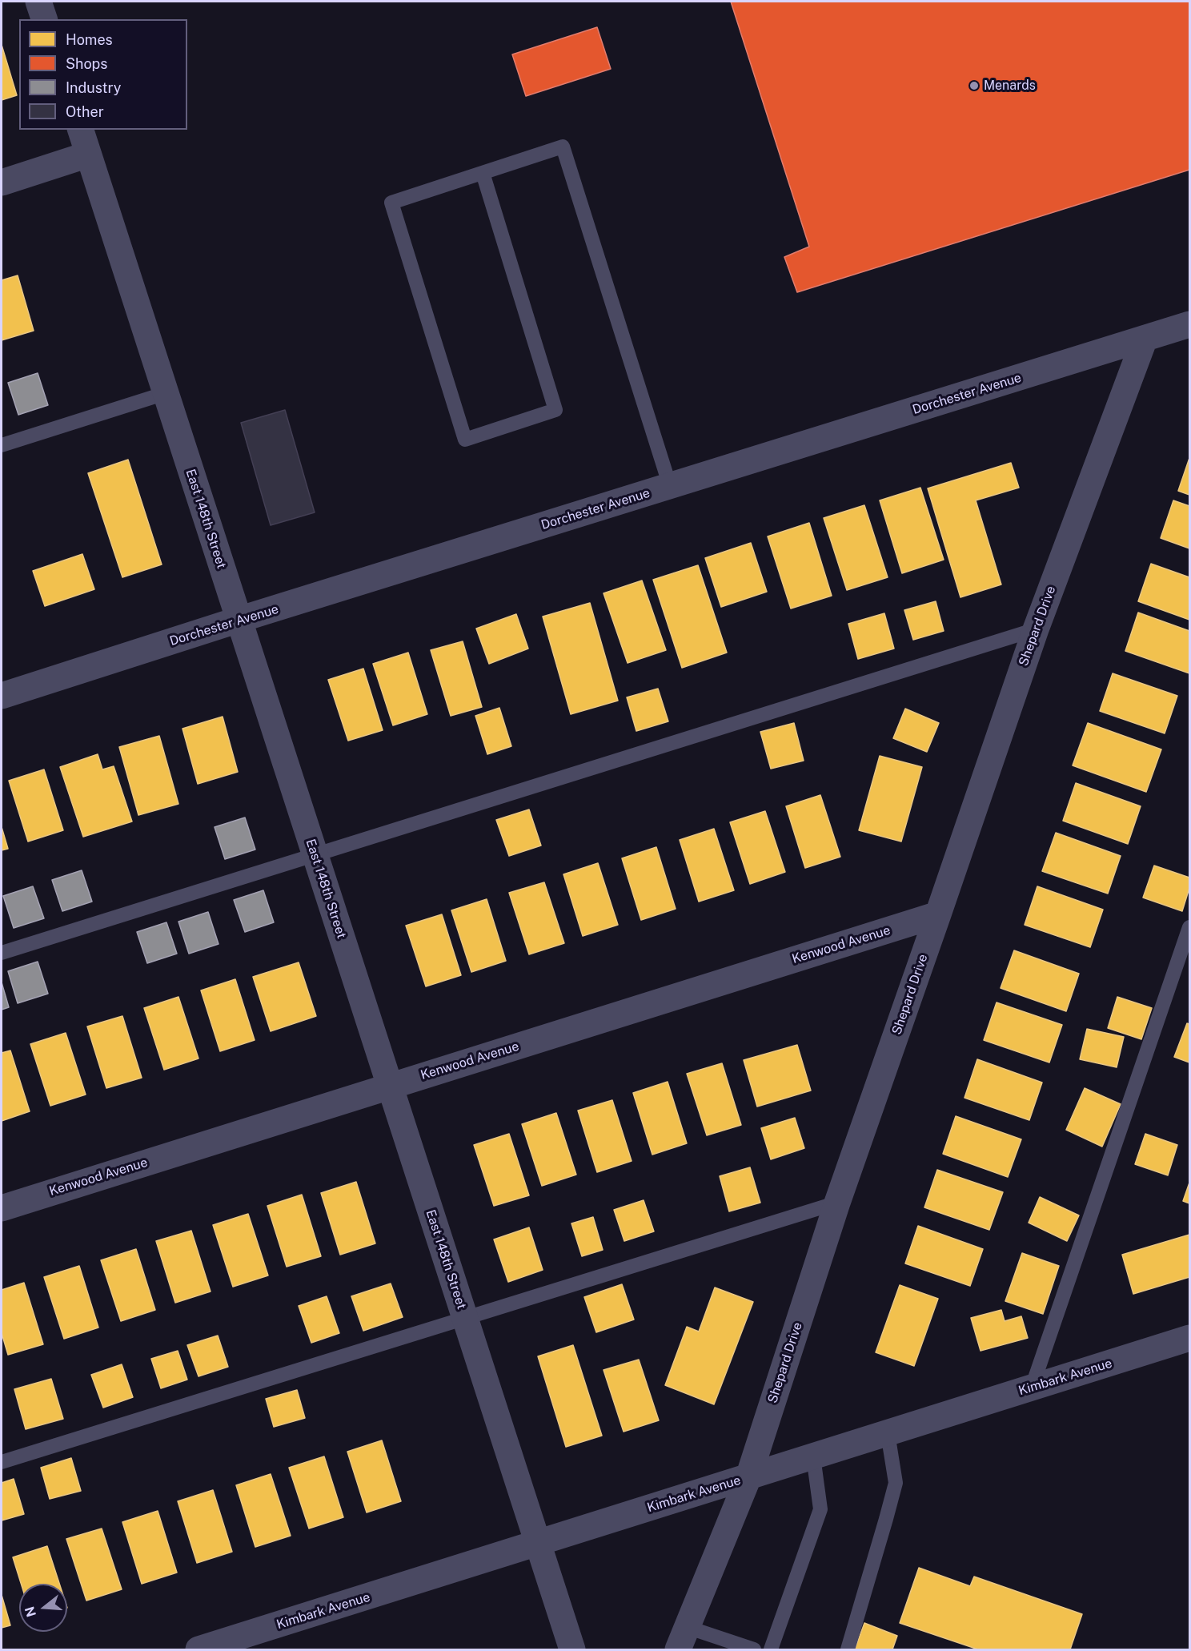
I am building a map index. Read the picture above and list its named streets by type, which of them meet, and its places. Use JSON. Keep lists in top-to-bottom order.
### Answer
{
  "streets": {
    "street": [
      "Dorchester Avenue",
      "East 148th Street",
      "Shepard Drive",
      "Kenwood Avenue",
      "Kimbark Avenue"
    ]
  },
  "crossings": [
    ["Dorchester Avenue", "East 148th Street"],
    ["Dorchester Avenue", "Shepard Drive"],
    ["East 148th Street", "Kenwood Avenue"],
    ["East 148th Street", "Kimbark Avenue"],
    ["Shepard Drive", "Kenwood Avenue"],
    ["Shepard Drive", "Kimbark Avenue"]
  ],
  "places": ["Menards"],
  "legend": [
    "Homes",
    "Shops",
    "Industry",
    "Other"
  ],
  "north": "left"
}
